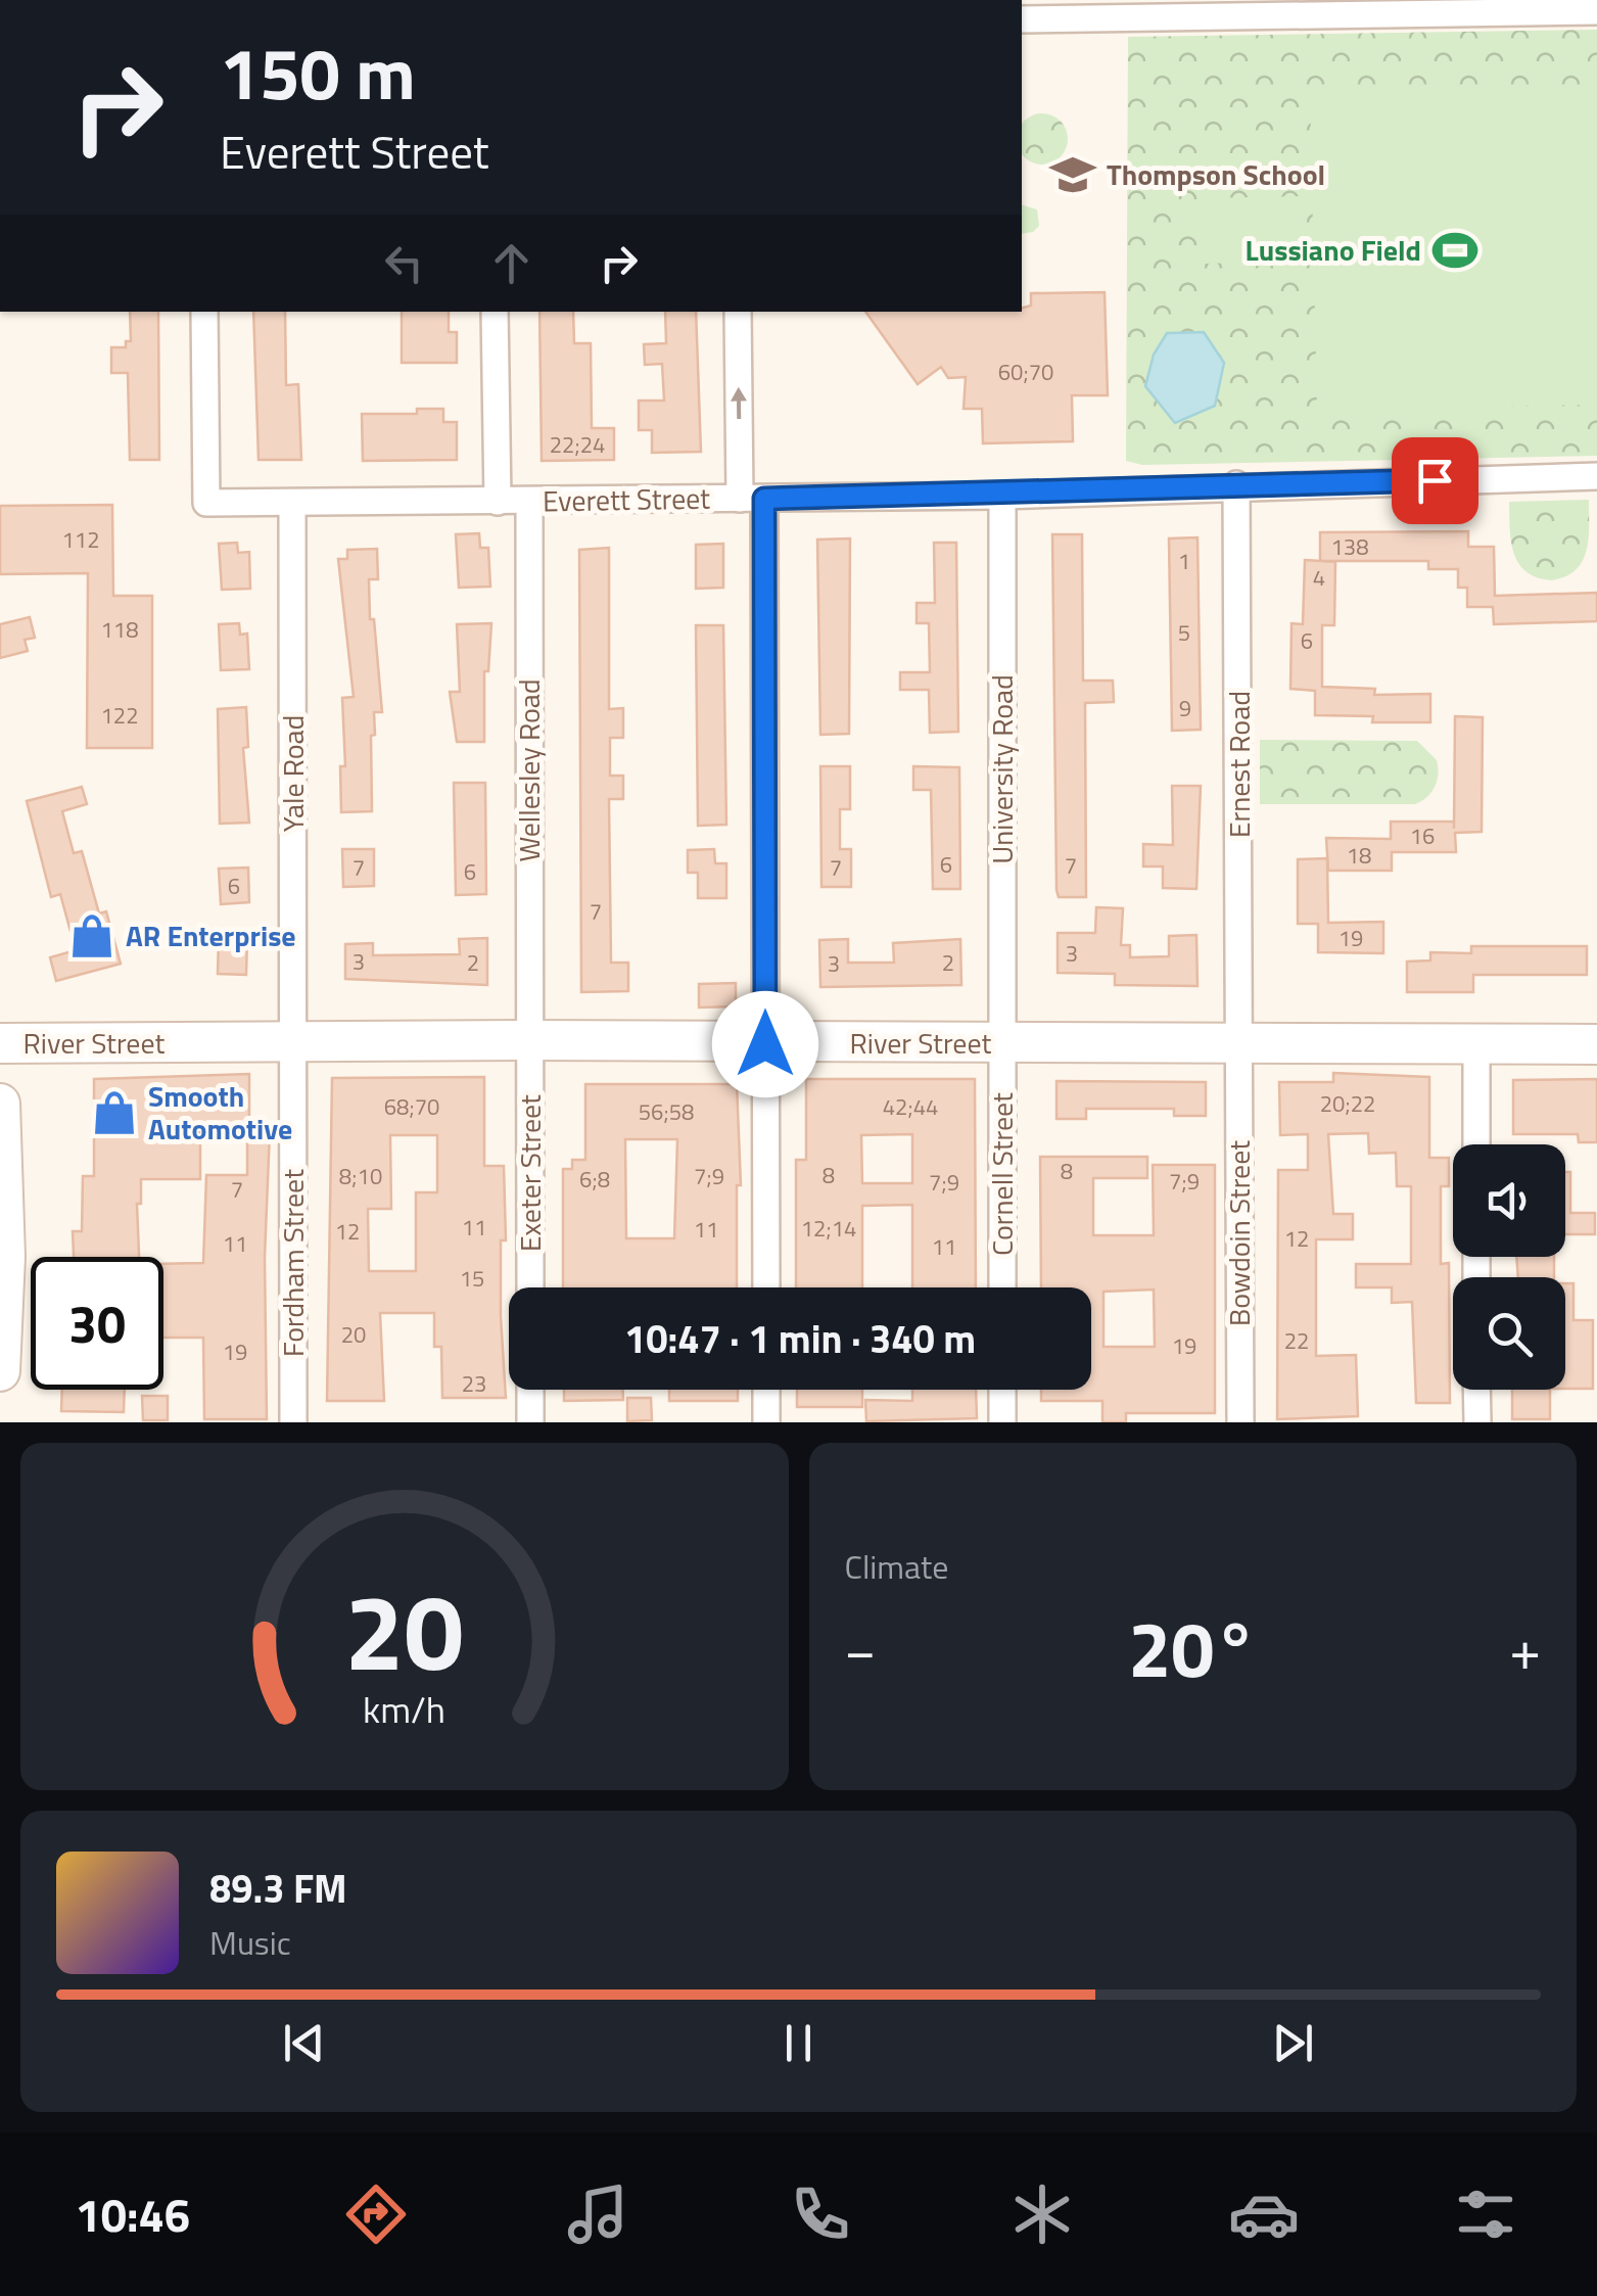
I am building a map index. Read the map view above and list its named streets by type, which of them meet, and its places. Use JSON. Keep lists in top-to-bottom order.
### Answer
{
  "streets": {
    "street": [
      "Everett Street",
      "Ernest Road",
      "University Road",
      "Wellesley Road",
      "Yale Road",
      "River Street",
      "Exeter Street",
      "Cornell Street",
      "Bowdoin Street",
      "Fordham Street"
    ]
  },
  "crossings": [
    ["Everett Street", "Ernest Road"],
    ["Everett Street", "University Road"],
    ["Everett Street", "Wellesley Road"],
    ["Everett Street", "Yale Road"],
    ["Ernest Road", "River Street"],
    ["Ernest Road", "Bowdoin Street"],
    ["University Road", "River Street"],
    ["University Road", "Cornell Street"],
    ["Wellesley Road", "River Street"],
    ["Wellesley Road", "Exeter Street"],
    ["Yale Road", "River Street"],
    ["Yale Road", "Fordham Street"],
    ["River Street", "Exeter Street"],
    ["River Street", "Cornell Street"],
    ["River Street", "Bowdoin Street"],
    ["River Street", "Fordham Street"]
  ],
  "places": {
    "school or university": ["Thompson School"],
    "sports": ["Lussiano Field"],
    "shop": ["AR Enterprise", "Smooth Automotive"]
  },
  "house_numbers": [
    "60;70",
    "22;24",
    "112",
    "138",
    "1",
    "4",
    "118",
    "5",
    "6",
    "9",
    "122",
    "16",
    "18",
    "6",
    "7",
    "7",
    "7",
    "6",
    "6",
    "7",
    "19",
    "3",
    "3",
    "2",
    "2",
    "3",
    "20;22",
    "68;70",
    "42;44",
    "56;58",
    "8",
    "8",
    "8;10",
    "7;9",
    "6;8",
    "7;9",
    "7;9",
    "7",
    "11",
    "12;14",
    "11",
    "12",
    "12",
    "11",
    "11",
    "15",
    "20",
    "22",
    "19",
    "19",
    "23"
  ],
  "page": {
    "turn": ["150 m", "Everett Street"],
    "limit": "30",
    "trip": "10:47 · 1 min · 340 m",
    "tile": "Climate",
    "heat": ["−", "20°", "+"],
    "song": ["89.3 FM", "Music"],
    "tabs": "10:46",
    "gauge": ["20", "km/h"]
  }
}
